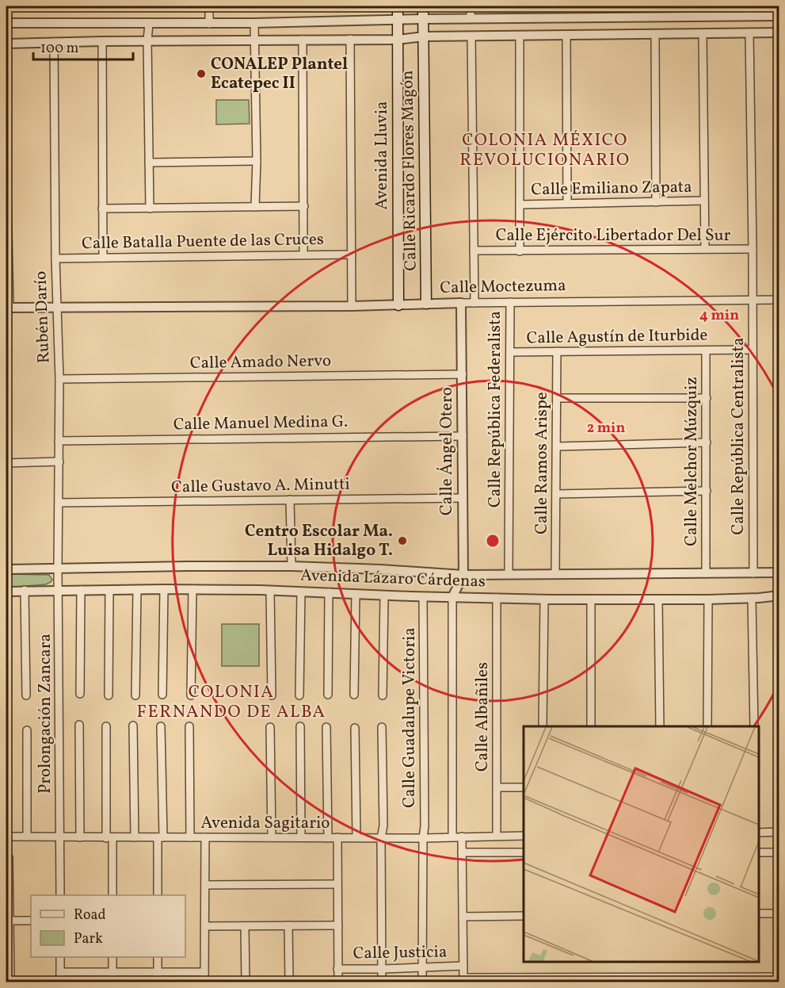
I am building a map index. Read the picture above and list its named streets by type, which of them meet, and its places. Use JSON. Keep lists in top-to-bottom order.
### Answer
{
  "streets": {
    "main road": ["Avenida Lluvia", "Calle Ricardo Flores Magón"],
    "street": [
      "Calle Emiliano Zapata",
      "Calle Ejército Libertador Del Sur",
      "Calle Batalla Puente de las Cruces",
      "Calle Moctezuma",
      "Rubén Darío",
      "Calle Agustín de Iturbide",
      "Calle Amado Nervo",
      "Calle República Federalista",
      "Calle Manuel Medina G.",
      "Calle República Centralista",
      "Calle Ángel Otero",
      "Calle Melchor Múzquiz",
      "Calle Ramos Arispe",
      "Calle Gustavo A. Minutti",
      "Avenida Lázaro Cárdenas",
      "Prolongación Zancara",
      "Calle Albañiles",
      "Calle Guadalupe Victoria",
      "Avenida Sagitario",
      "Calle Justicia"
    ]
  },
  "crossings": [
    ["Avenida Lluvia", "Calle Moctezuma"],
    ["Calle Ricardo Flores Magón", "Calle Moctezuma"],
    ["Calle Ejército Libertador Del Sur", "Calle República Centralista"],
    ["Calle Batalla Puente de las Cruces", "Rubén Darío"],
    ["Calle Moctezuma", "Rubén Darío"],
    ["Calle Moctezuma", "Calle República Federalista"],
    ["Calle Moctezuma", "Calle República Centralista"],
    ["Calle Moctezuma", "Calle Ángel Otero"],
    ["Rubén Darío", "Calle Amado Nervo"],
    ["Rubén Darío", "Calle Manuel Medina G."],
    ["Rubén Darío", "Calle Gustavo A. Minutti"],
    ["Rubén Darío", "Avenida Lázaro Cárdenas"],
    ["Rubén Darío", "Prolongación Zancara"],
    ["Calle Agustín de Iturbide", "Calle República Federalista"],
    ["Calle Agustín de Iturbide", "Calle República Centralista"],
    ["Calle Agustín de Iturbide", "Calle Melchor Múzquiz"],
    ["Calle Agustín de Iturbide", "Calle Ramos Arispe"],
    ["Calle Amado Nervo", "Calle Ángel Otero"],
    ["Calle República Federalista", "Avenida Lázaro Cárdenas"],
    ["Calle Manuel Medina G.", "Calle Ángel Otero"],
    ["Calle República Centralista", "Avenida Lázaro Cárdenas"],
    ["Calle Ángel Otero", "Calle Gustavo A. Minutti"],
    ["Calle Ángel Otero", "Avenida Lázaro Cárdenas"],
    ["Calle Melchor Múzquiz", "Avenida Lázaro Cárdenas"],
    ["Calle Ramos Arispe", "Avenida Lázaro Cárdenas"],
    ["Avenida Lázaro Cárdenas", "Prolongación Zancara"],
    ["Avenida Lázaro Cárdenas", "Calle Albañiles"],
    ["Avenida Lázaro Cárdenas", "Calle Guadalupe Victoria"],
    ["Prolongación Zancara", "Avenida Sagitario"],
    ["Calle Albañiles", "Avenida Sagitario"],
    ["Calle Guadalupe Victoria", "Avenida Sagitario"],
    ["Calle Guadalupe Victoria", "Calle Justicia"]
  ],
  "districts": ["COLONIA MÉXICO REVOLUCIONARIO", "COLONIA FERNANDO DE ALBA"],
  "places": ["CONALEP Plantel Ecatepec II", "Centro Escolar Ma. Luisa Hidalgo T."],
  "legend": ["Road", "Park"],
  "scale_bar": "100 m",
  "rings": ["4 min", "2 min"]
}
